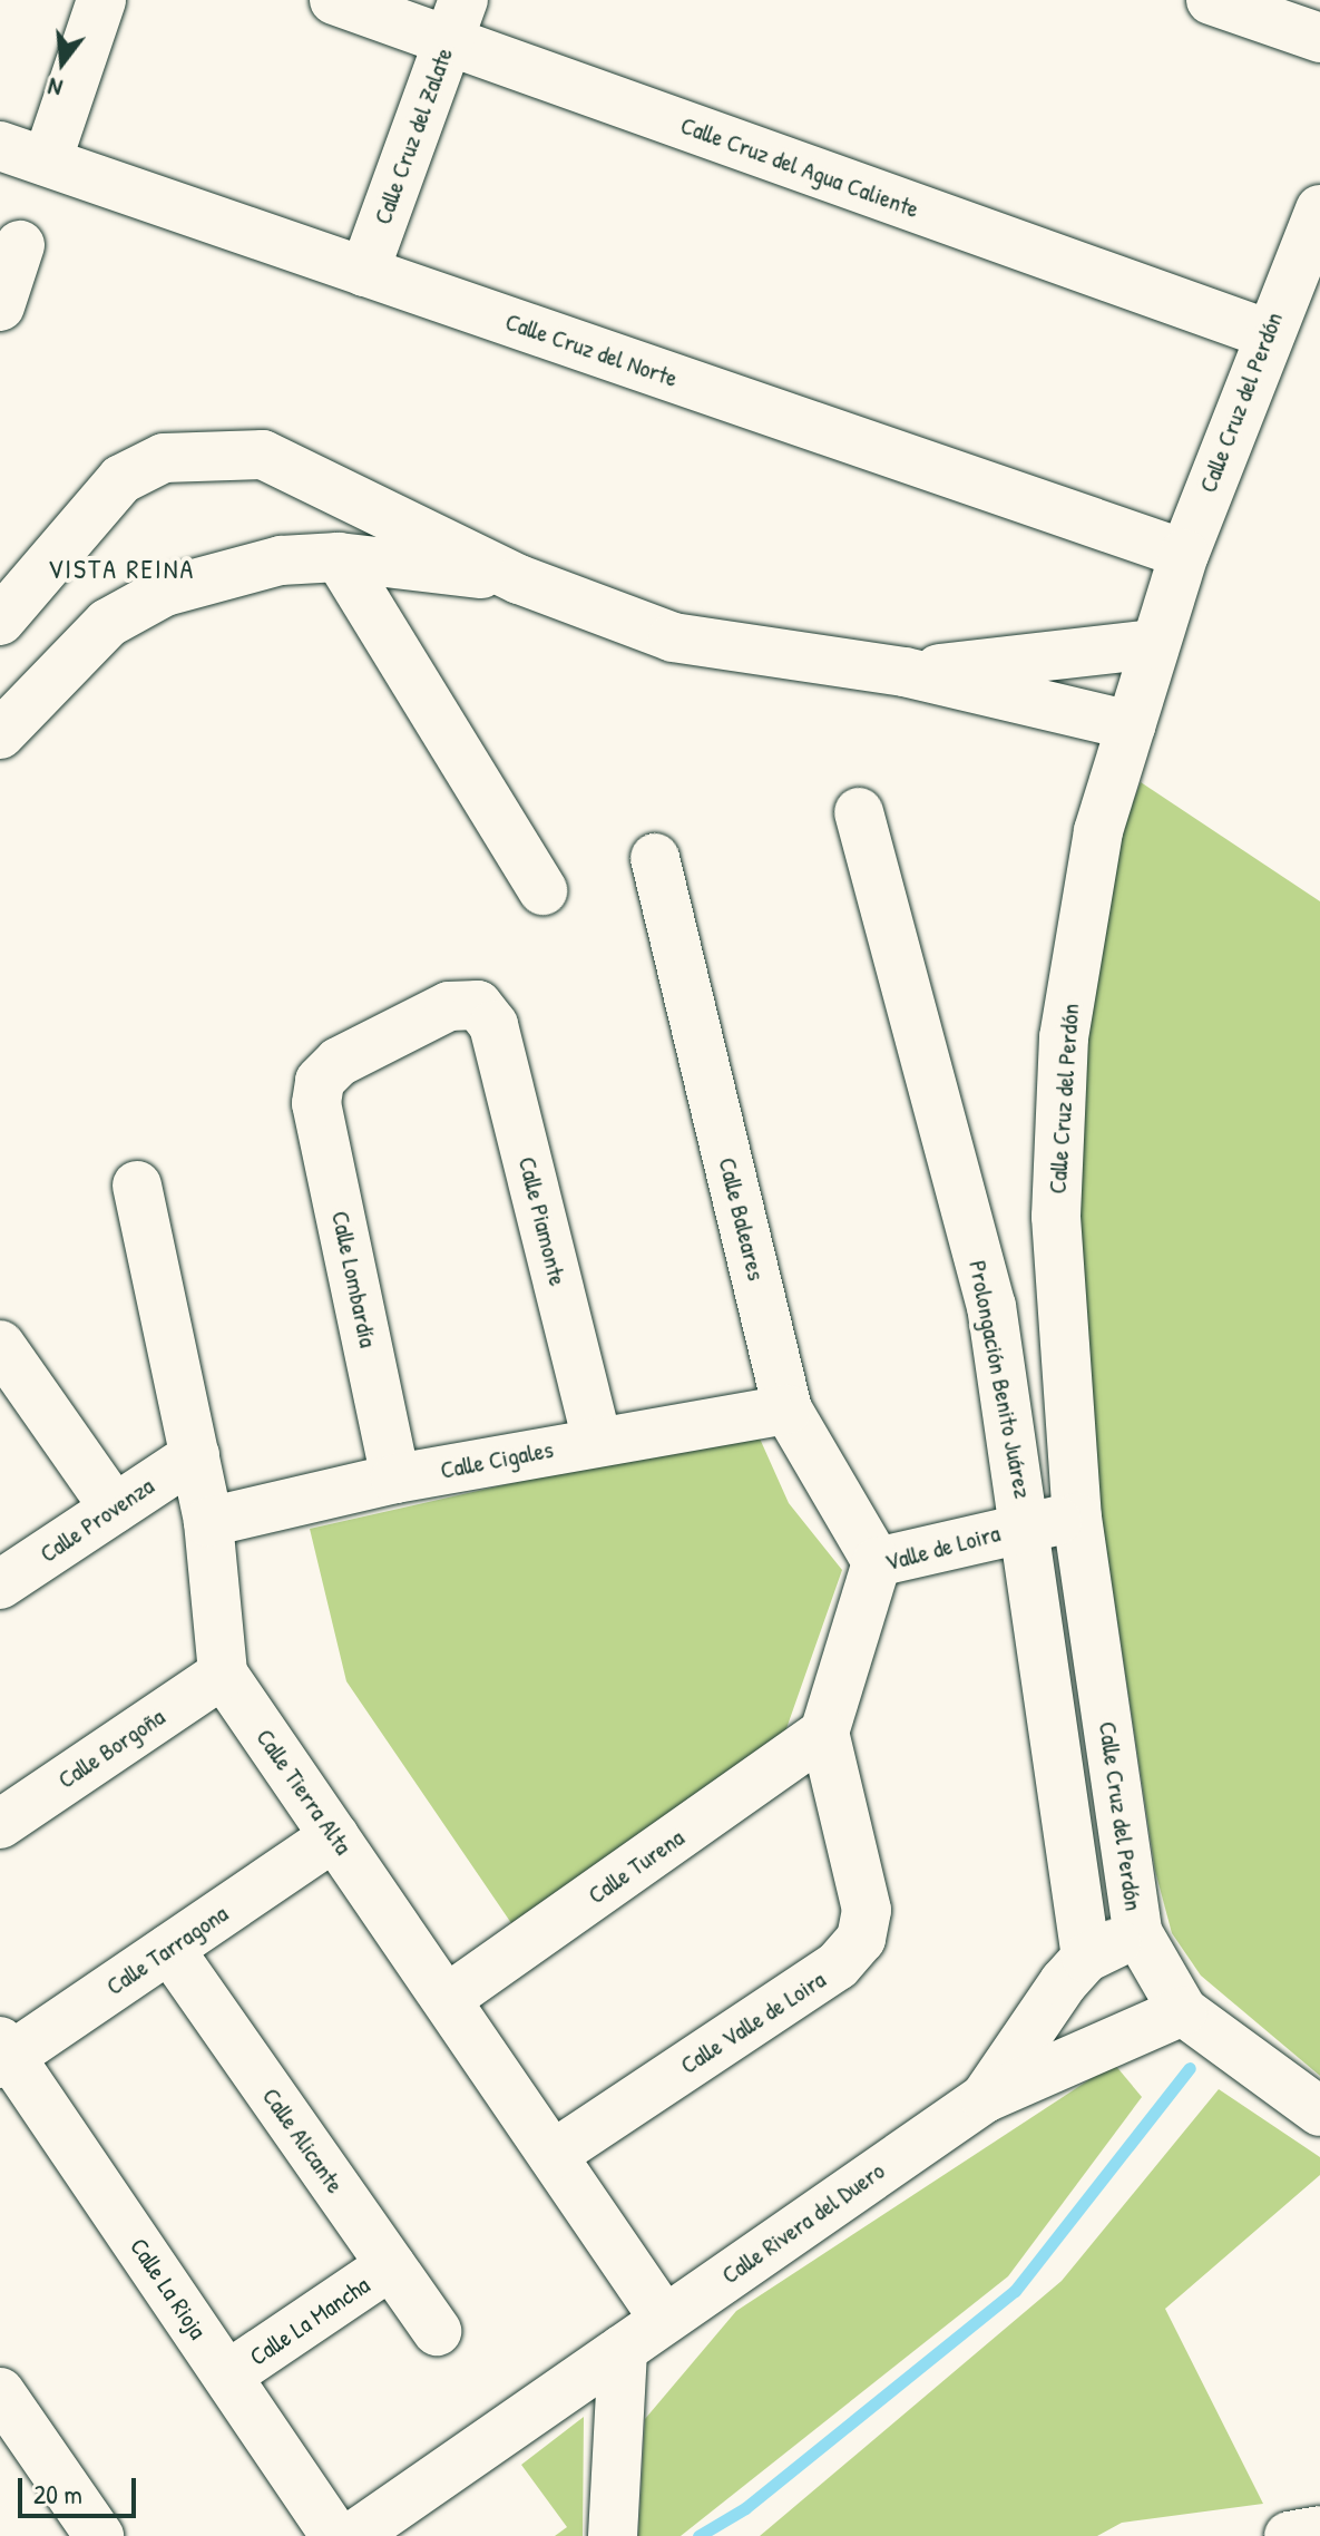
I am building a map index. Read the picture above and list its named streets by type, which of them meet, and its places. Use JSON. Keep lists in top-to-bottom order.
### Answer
{
  "streets": {
    "street": [
      "Calle Cruz del Zalate",
      "Calle Cruz del Agua Caliente",
      "Calle Cruz del Norte",
      "Calle Cruz del Perdón",
      "Calle Baleares",
      "Calle Piamonte",
      "Calle Lombardía",
      "Prolongación Benito Juárez",
      "Calle Cigales",
      "Calle Provenza",
      "Valle de Loira",
      "Calle Borgoña",
      "Calle Tierra Alta",
      "Calle Turena",
      "Calle Tarragona",
      "Calle Valle de Loira",
      "Calle Alicante",
      "Calle Rivera del Duero",
      "Calle La Rioja",
      "Calle La Mancha"
    ]
  },
  "crossings": [
    ["Calle Cruz del Zalate", "Calle Cruz del Agua Caliente"],
    ["Calle Cruz del Zalate", "Calle Cruz del Norte"],
    ["Calle Cruz del Agua Caliente", "Calle Cruz del Perdón"],
    ["Calle Cruz del Norte", "Calle Cruz del Perdón"],
    ["Calle Cruz del Perdón", "Valle de Loira"],
    ["Calle Cruz del Perdón", "Calle Rivera del Duero"],
    ["Calle Baleares", "Calle Cigales"],
    ["Calle Baleares", "Valle de Loira"],
    ["Calle Piamonte", "Calle Lombardía"],
    ["Calle Piamonte", "Calle Cigales"],
    ["Calle Lombardía", "Calle Cigales"],
    ["Prolongación Benito Juárez", "Valle de Loira"],
    ["Prolongación Benito Juárez", "Calle Rivera del Duero"],
    ["Calle Cigales", "Calle Tierra Alta"],
    ["Calle Provenza", "Calle Tierra Alta"],
    ["Valle de Loira", "Calle Turena"],
    ["Valle de Loira", "Calle Valle de Loira"],
    ["Calle Borgoña", "Calle Tierra Alta"],
    ["Calle Tierra Alta", "Calle Turena"],
    ["Calle Tierra Alta", "Calle Tarragona"],
    ["Calle Tierra Alta", "Calle Valle de Loira"],
    ["Calle Tierra Alta", "Calle Rivera del Duero"],
    ["Calle Turena", "Calle Valle de Loira"],
    ["Calle Tarragona", "Calle Alicante"],
    ["Calle Tarragona", "Calle La Rioja"],
    ["Calle Alicante", "Calle La Mancha"],
    ["Calle La Rioja", "Calle La Mancha"]
  ],
  "districts": ["VISTA REINA"],
  "scale_bar": "20 m",
  "north": "bottom"
}
